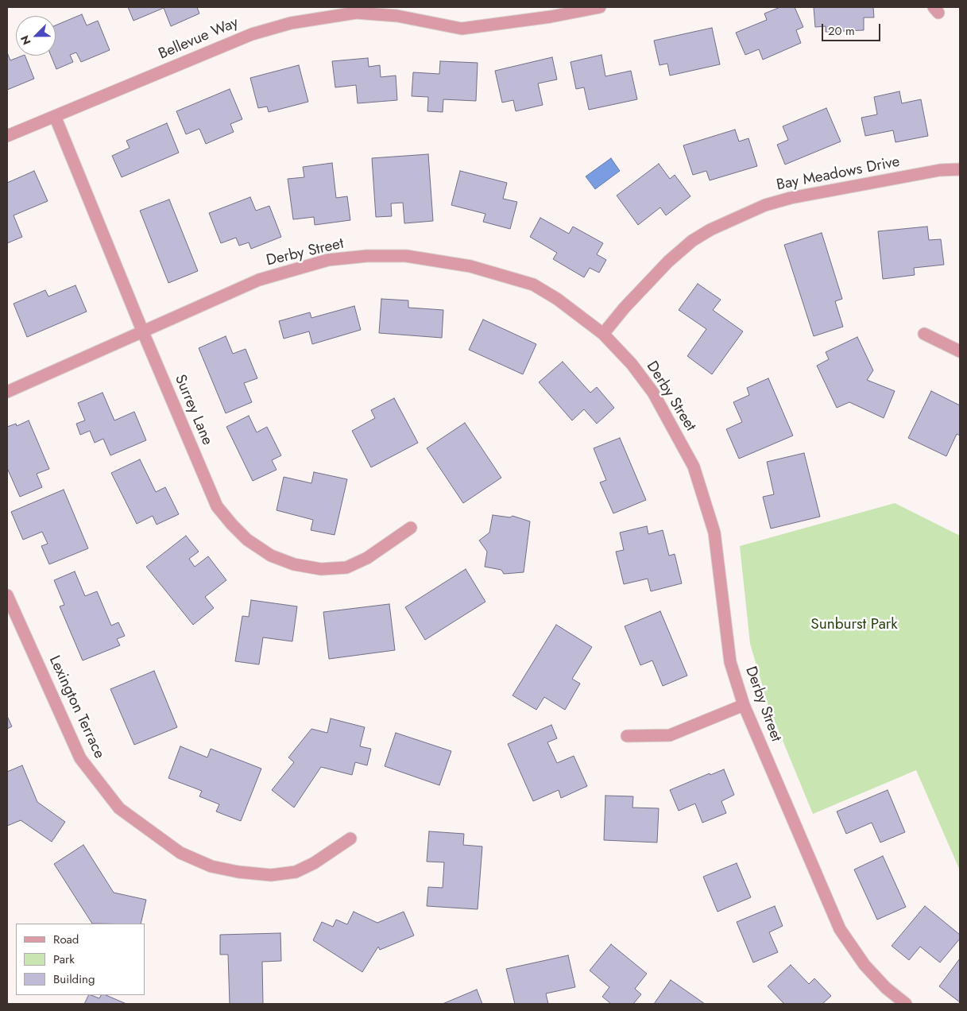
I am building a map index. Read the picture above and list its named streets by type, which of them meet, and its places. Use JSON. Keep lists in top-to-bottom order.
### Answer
{
  "streets": {
    "street": [
      "Bellevue Way",
      "Bay Meadows Drive",
      "Derby Street",
      "Surrey Lane",
      "Lexington Terrace"
    ]
  },
  "crossings": [
    ["Bellevue Way", "Surrey Lane"],
    ["Bay Meadows Drive", "Derby Street"],
    ["Derby Street", "Surrey Lane"]
  ],
  "parks": ["Sunburst Park"],
  "legend": ["Road", "Park", "Building"],
  "scale_bar": "20 m",
  "north": "bottom left"
}
